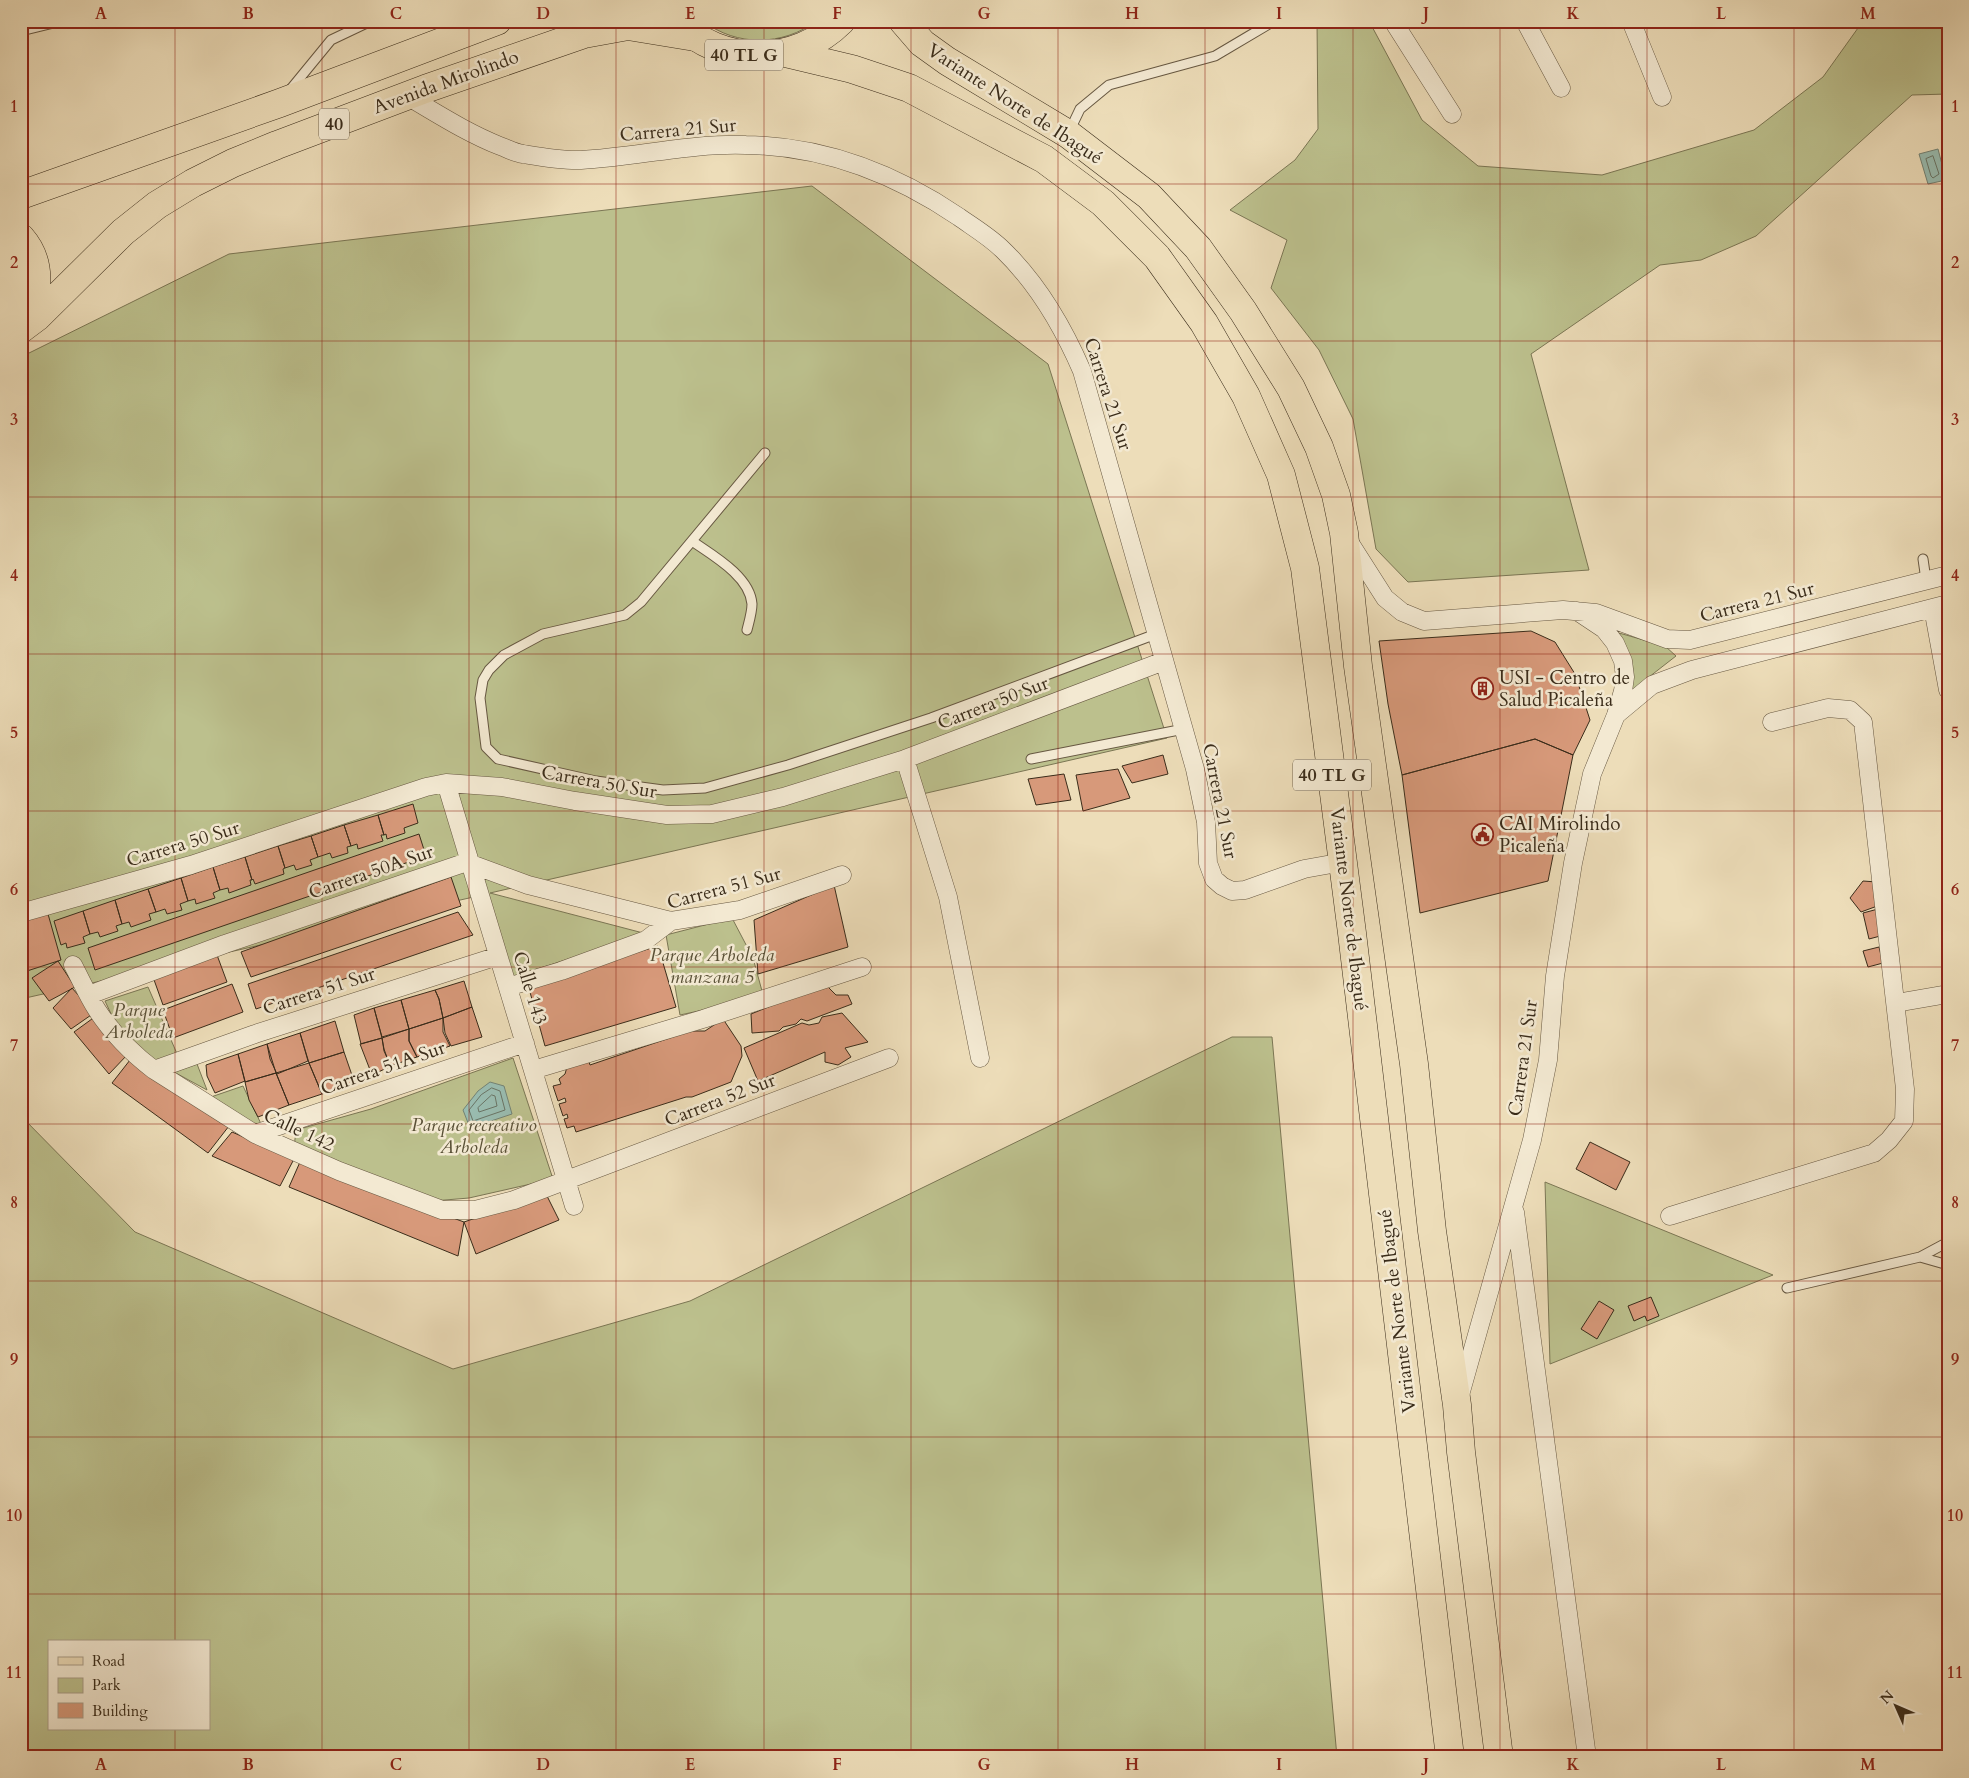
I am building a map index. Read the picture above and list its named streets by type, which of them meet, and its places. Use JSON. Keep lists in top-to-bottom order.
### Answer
{
  "streets": {
    "main road": [
      "40 TL G",
      "Avenida Mirolindo",
      "Variante Norte de Ibagué",
      "40"
    ],
    "street": [
      "Carrera 21 Sur",
      "Carrera 50 Sur",
      "Carrera 50A Sur",
      "Carrera 51 Sur",
      "Calle 143",
      "Carrera 51A Sur",
      "Carrera 52 Sur",
      "Calle 142"
    ]
  },
  "crossings": [
    ["40 TL G", "Avenida Mirolindo"],
    ["40 TL G", "Variante Norte de Ibagué"],
    ["Avenida Mirolindo", "Carrera 21 Sur"],
    ["Variante Norte de Ibagué", "Carrera 21 Sur"],
    ["Carrera 21 Sur", "Carrera 50 Sur"],
    ["Carrera 50 Sur", "Calle 143"],
    ["Carrera 50A Sur", "Calle 143"],
    ["Carrera 50A Sur", "Calle 142"],
    ["Carrera 51 Sur", "Calle 143"],
    ["Carrera 51 Sur", "Calle 142"],
    ["Calle 143", "Carrera 51A Sur"],
    ["Calle 143", "Carrera 52 Sur"],
    ["Calle 143", "Calle 142"],
    ["Carrera 51A Sur", "Calle 142"],
    ["Carrera 52 Sur", "Calle 142"]
  ],
  "parks": ["Parque Arboleda manzana 5", "Parque Arboleda", "Parque recreativo Arboleda"],
  "places": {
    "building": ["USI - Centro de Salud Picaleña"],
    "public building": ["CAI Mirolindo Picaleña"]
  },
  "legend": ["Road", "Park", "Building"],
  "north": "top left",
  "grid": {
    "columns": [
      "A",
      "B",
      "C",
      "D",
      "E",
      "F",
      "G",
      "H",
      "I",
      "J",
      "K",
      "L",
      "M"
    ],
    "rows": [
      "1",
      "2",
      "3",
      "4",
      "5",
      "6",
      "7",
      "8",
      "9",
      "10",
      "11"
    ]
  }
}
